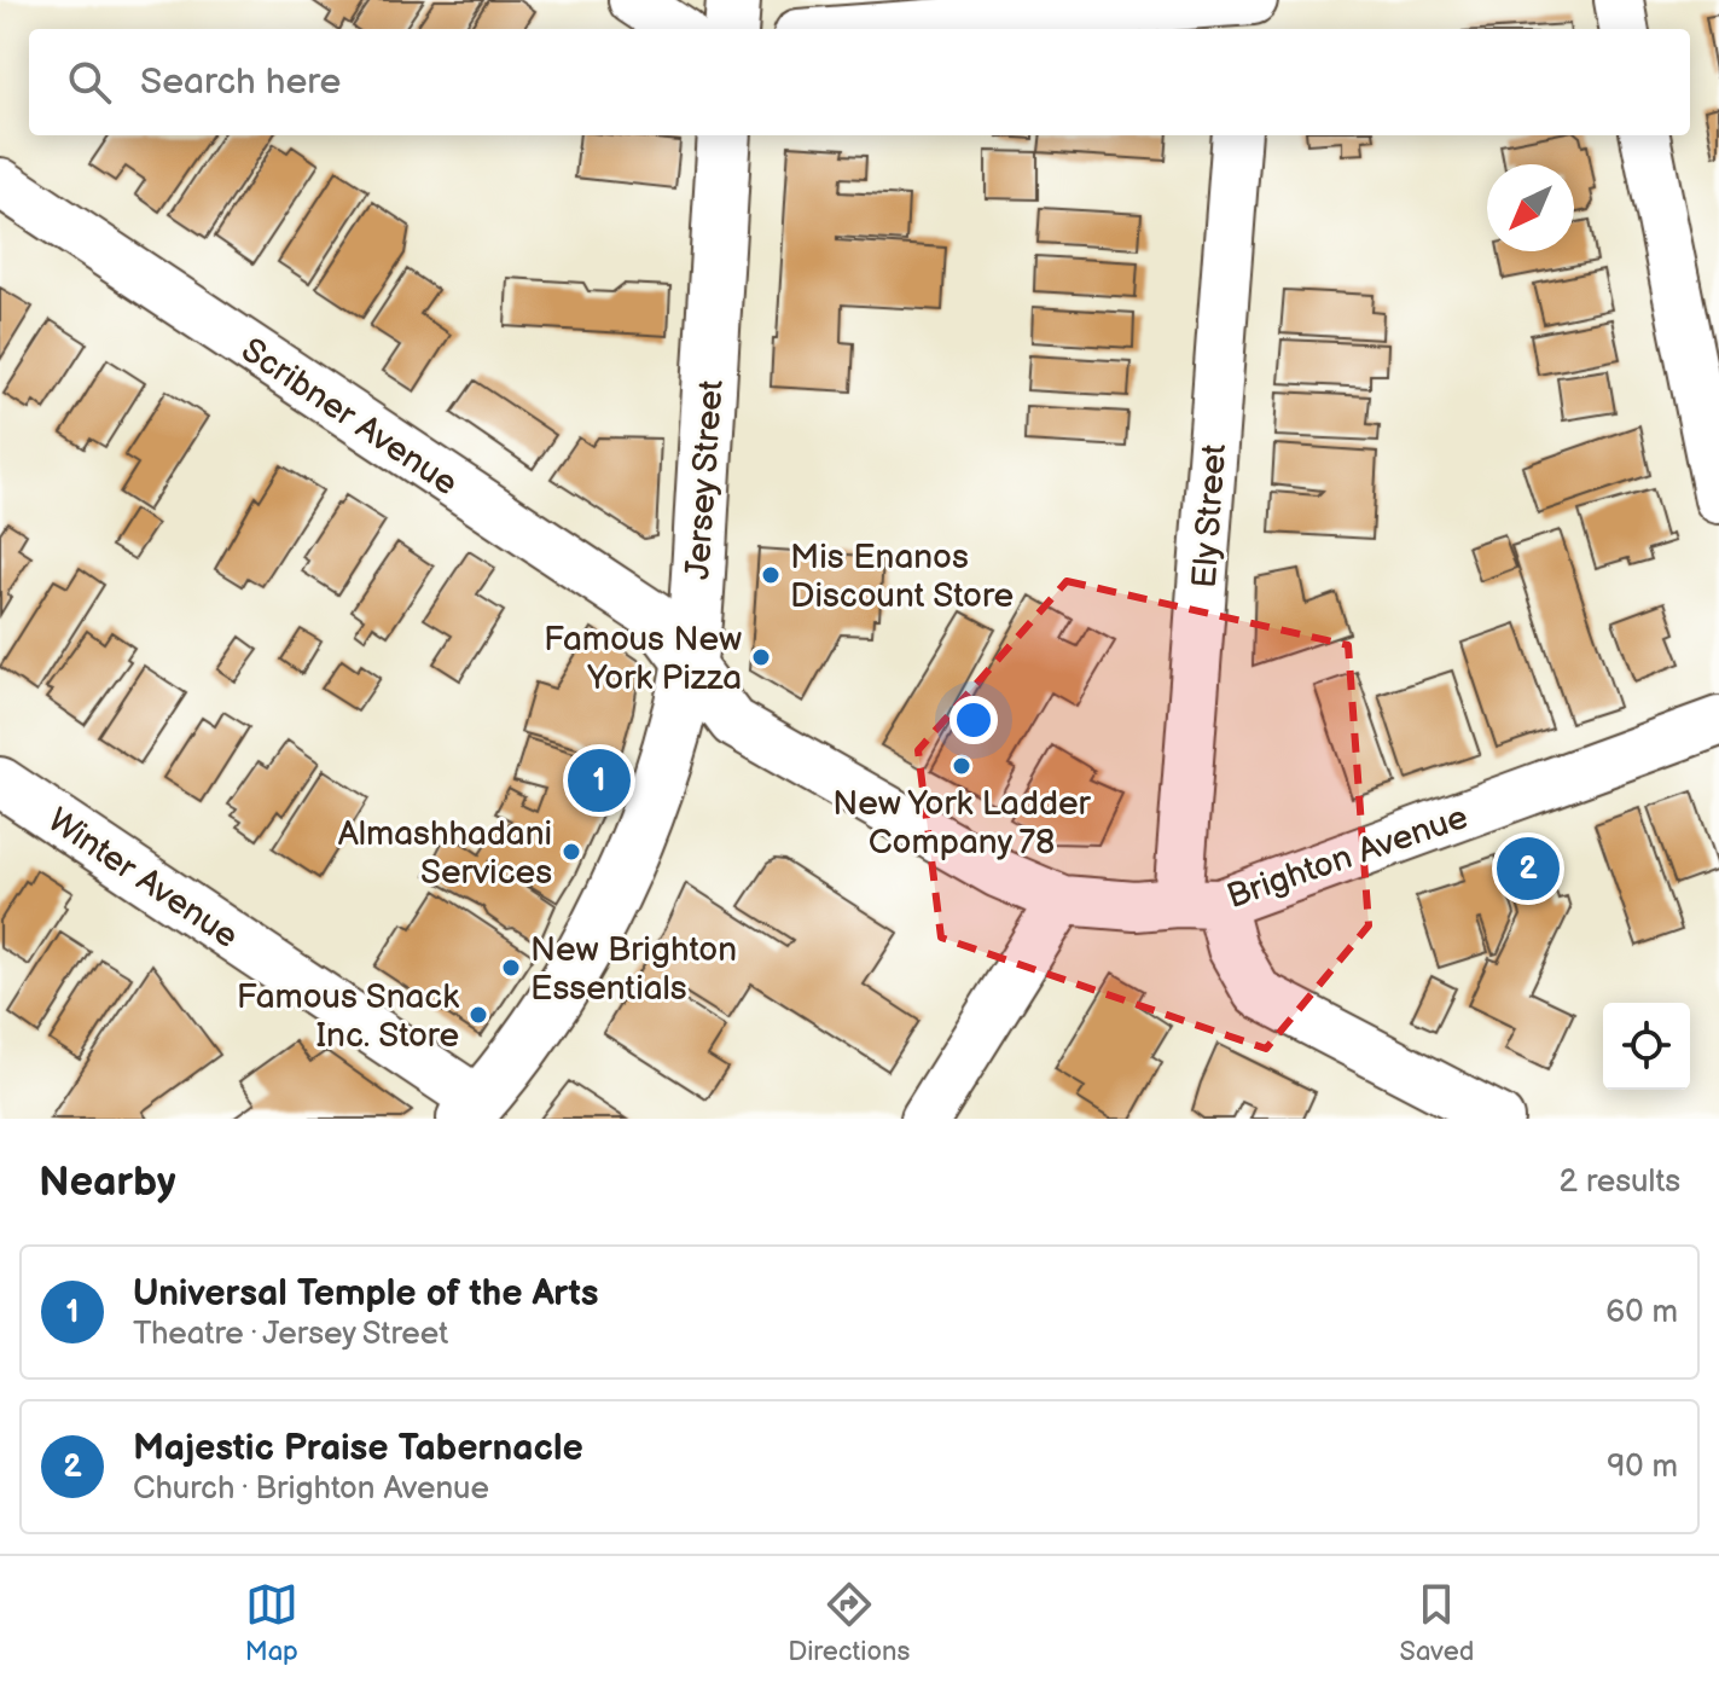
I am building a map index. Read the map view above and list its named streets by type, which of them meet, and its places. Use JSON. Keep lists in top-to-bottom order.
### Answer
{
  "streets": {
    "street": [
      "Scribner Avenue",
      "Jersey Street",
      "Ely Street",
      "Brighton Avenue",
      "Winter Avenue"
    ]
  },
  "crossings": [
    ["Scribner Avenue", "Jersey Street"],
    ["Scribner Avenue", "Brighton Avenue"],
    ["Jersey Street", "Brighton Avenue"],
    ["Jersey Street", "Winter Avenue"],
    ["Ely Street", "Brighton Avenue"]
  ],
  "places": [
    "Mis Enanos Discount Store",
    "Famous New York Pizza",
    "New York Ladder Company 78",
    "Almashhadani Services",
    "New Brighton Essentials",
    "Famous Snack Inc. Store"
  ],
  "north": "bottom left",
  "page": {
    "search": "Search here",
    "pins": ["1", "2"],
    "heading": ["Nearby", "2 results"],
    "list": [
      {
        "mark": "1",
        "name": "Universal Temple of the Arts",
        "note": "Theatre · Jersey Street",
        "value": "60 m"
      },
      {
        "mark": "2",
        "name": "Majestic Praise Tabernacle",
        "note": "Church · Brighton Avenue",
        "value": "90 m"
      }
    ],
    "nav": ["Map", "Directions", "Saved"]
  }
}
